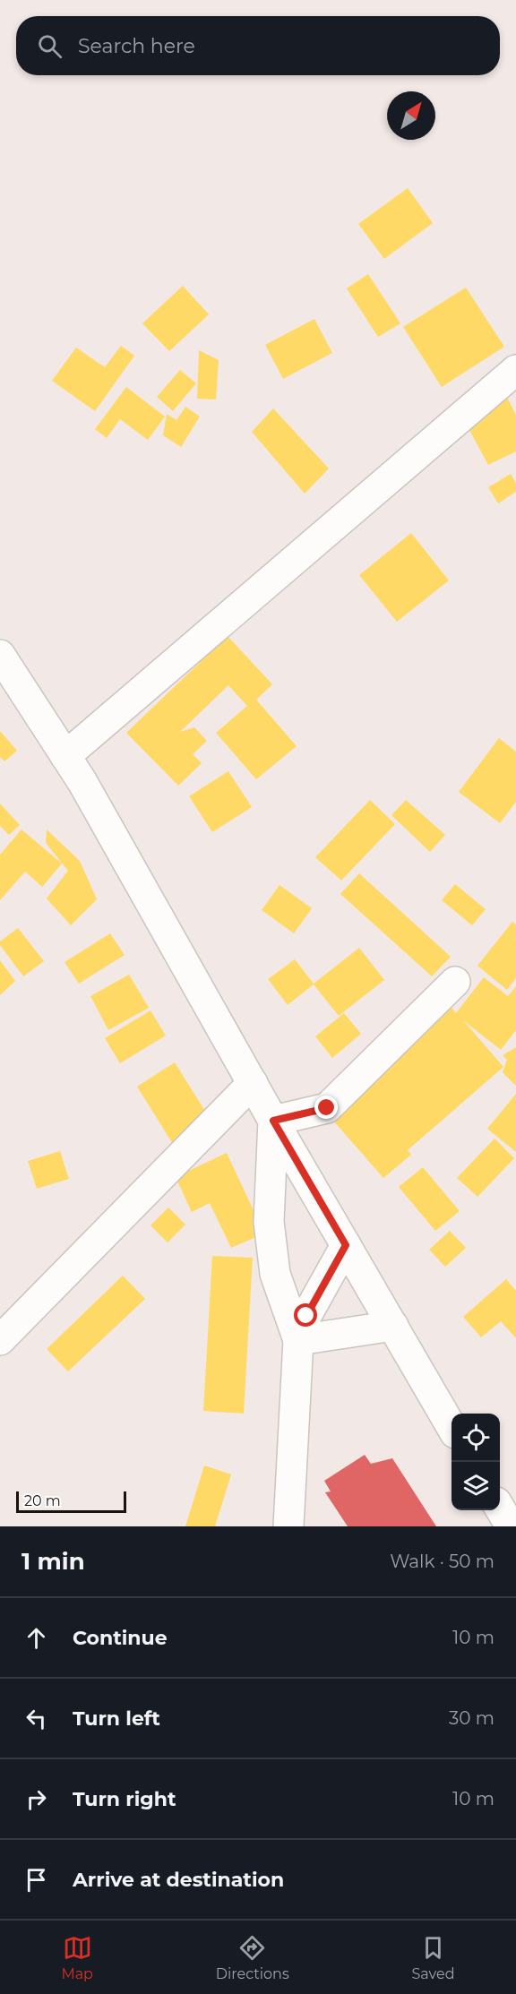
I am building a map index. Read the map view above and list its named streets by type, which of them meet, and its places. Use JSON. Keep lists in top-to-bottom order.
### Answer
{
  "scale_bar": "20 m",
  "north": "top right",
  "page": {
    "search": "Search here",
    "scale": "20 m",
    "heading": ["1 min", "Walk · 50 m"],
    "list": [
      ["Continue", "10 m"],
      ["Turn left", "30 m"],
      ["Turn right", "10 m"],
      "Arrive at destination"
    ],
    "nav": ["Map", "Directions", "Saved"]
  }
}
